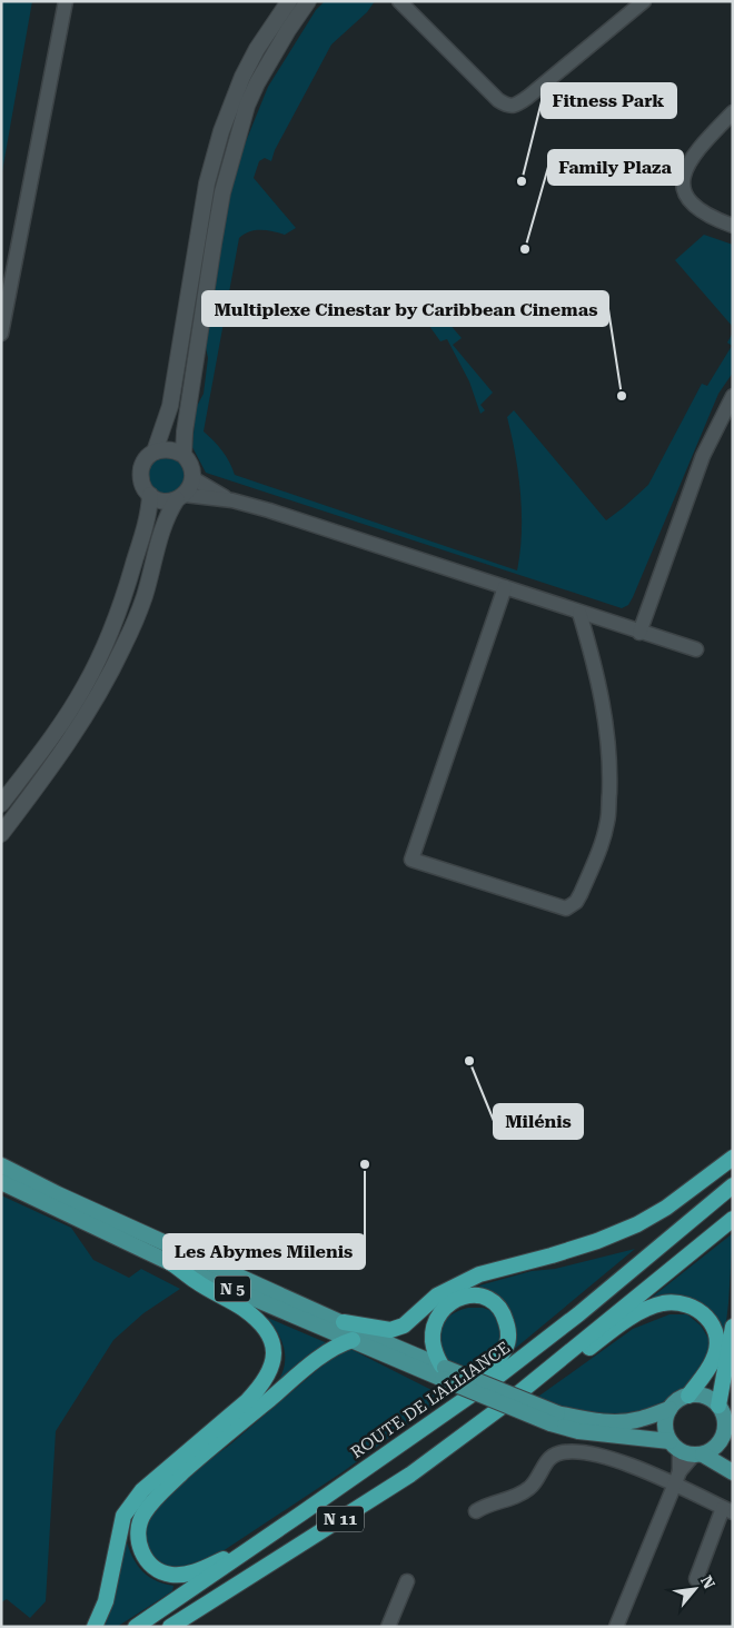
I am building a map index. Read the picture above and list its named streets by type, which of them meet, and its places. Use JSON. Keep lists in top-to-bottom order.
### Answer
{
  "streets": {
    "highway": ["ROUTE DE L'ALLIANCE", "N 11"],
    "main road": ["N 5"]
  },
  "places": [
    "Fitness Park",
    "Family Plaza",
    "Multiplexe Cinestar by Caribbean Cinemas",
    "Milénis",
    "Les Abymes Milenis"
  ],
  "north": "top right"
}
